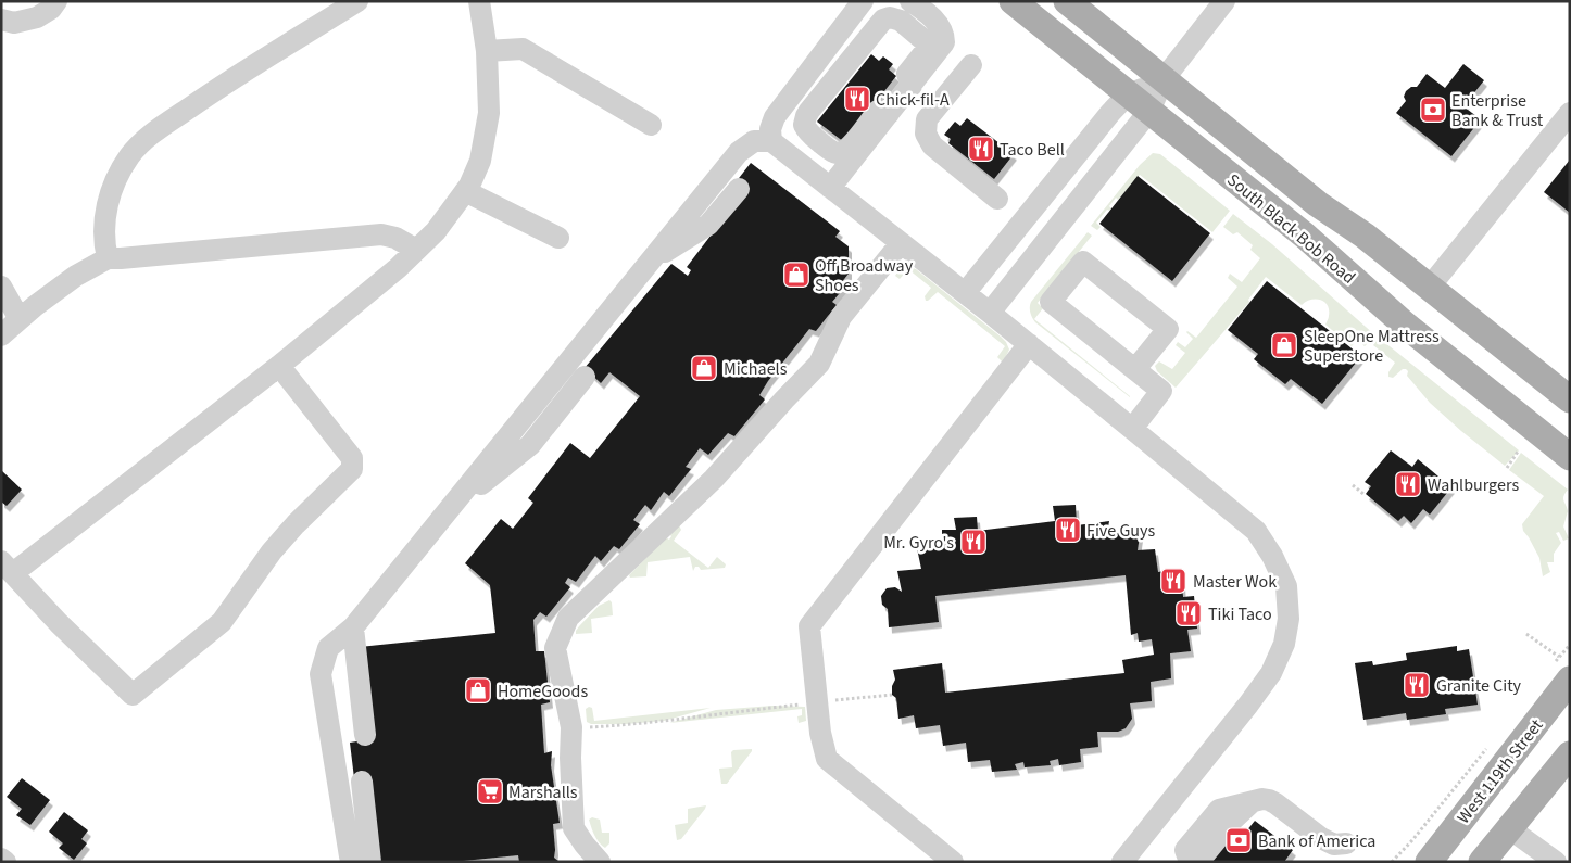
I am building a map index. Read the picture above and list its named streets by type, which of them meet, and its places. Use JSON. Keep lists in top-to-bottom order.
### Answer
{
  "streets": {
    "main road": ["South Black Bob Road", "West 119th Street"]
  },
  "places": {
    "restaurant": [
      "Chick-fil-A",
      "Taco Bell",
      "Wahlburgers",
      "Five Guys",
      "Mr. Gyro's",
      "Master Wok",
      "Tiki Taco",
      "Granite City"
    ],
    "bank": ["Enterprise Bank & Trust", "Bank of America"],
    "shop": [
      "Off Broadway Shoes",
      "SleepOne Mattress Superstore",
      "Michaels",
      "HomeGoods"
    ],
    "supermarket": ["Marshalls"]
  }
}
